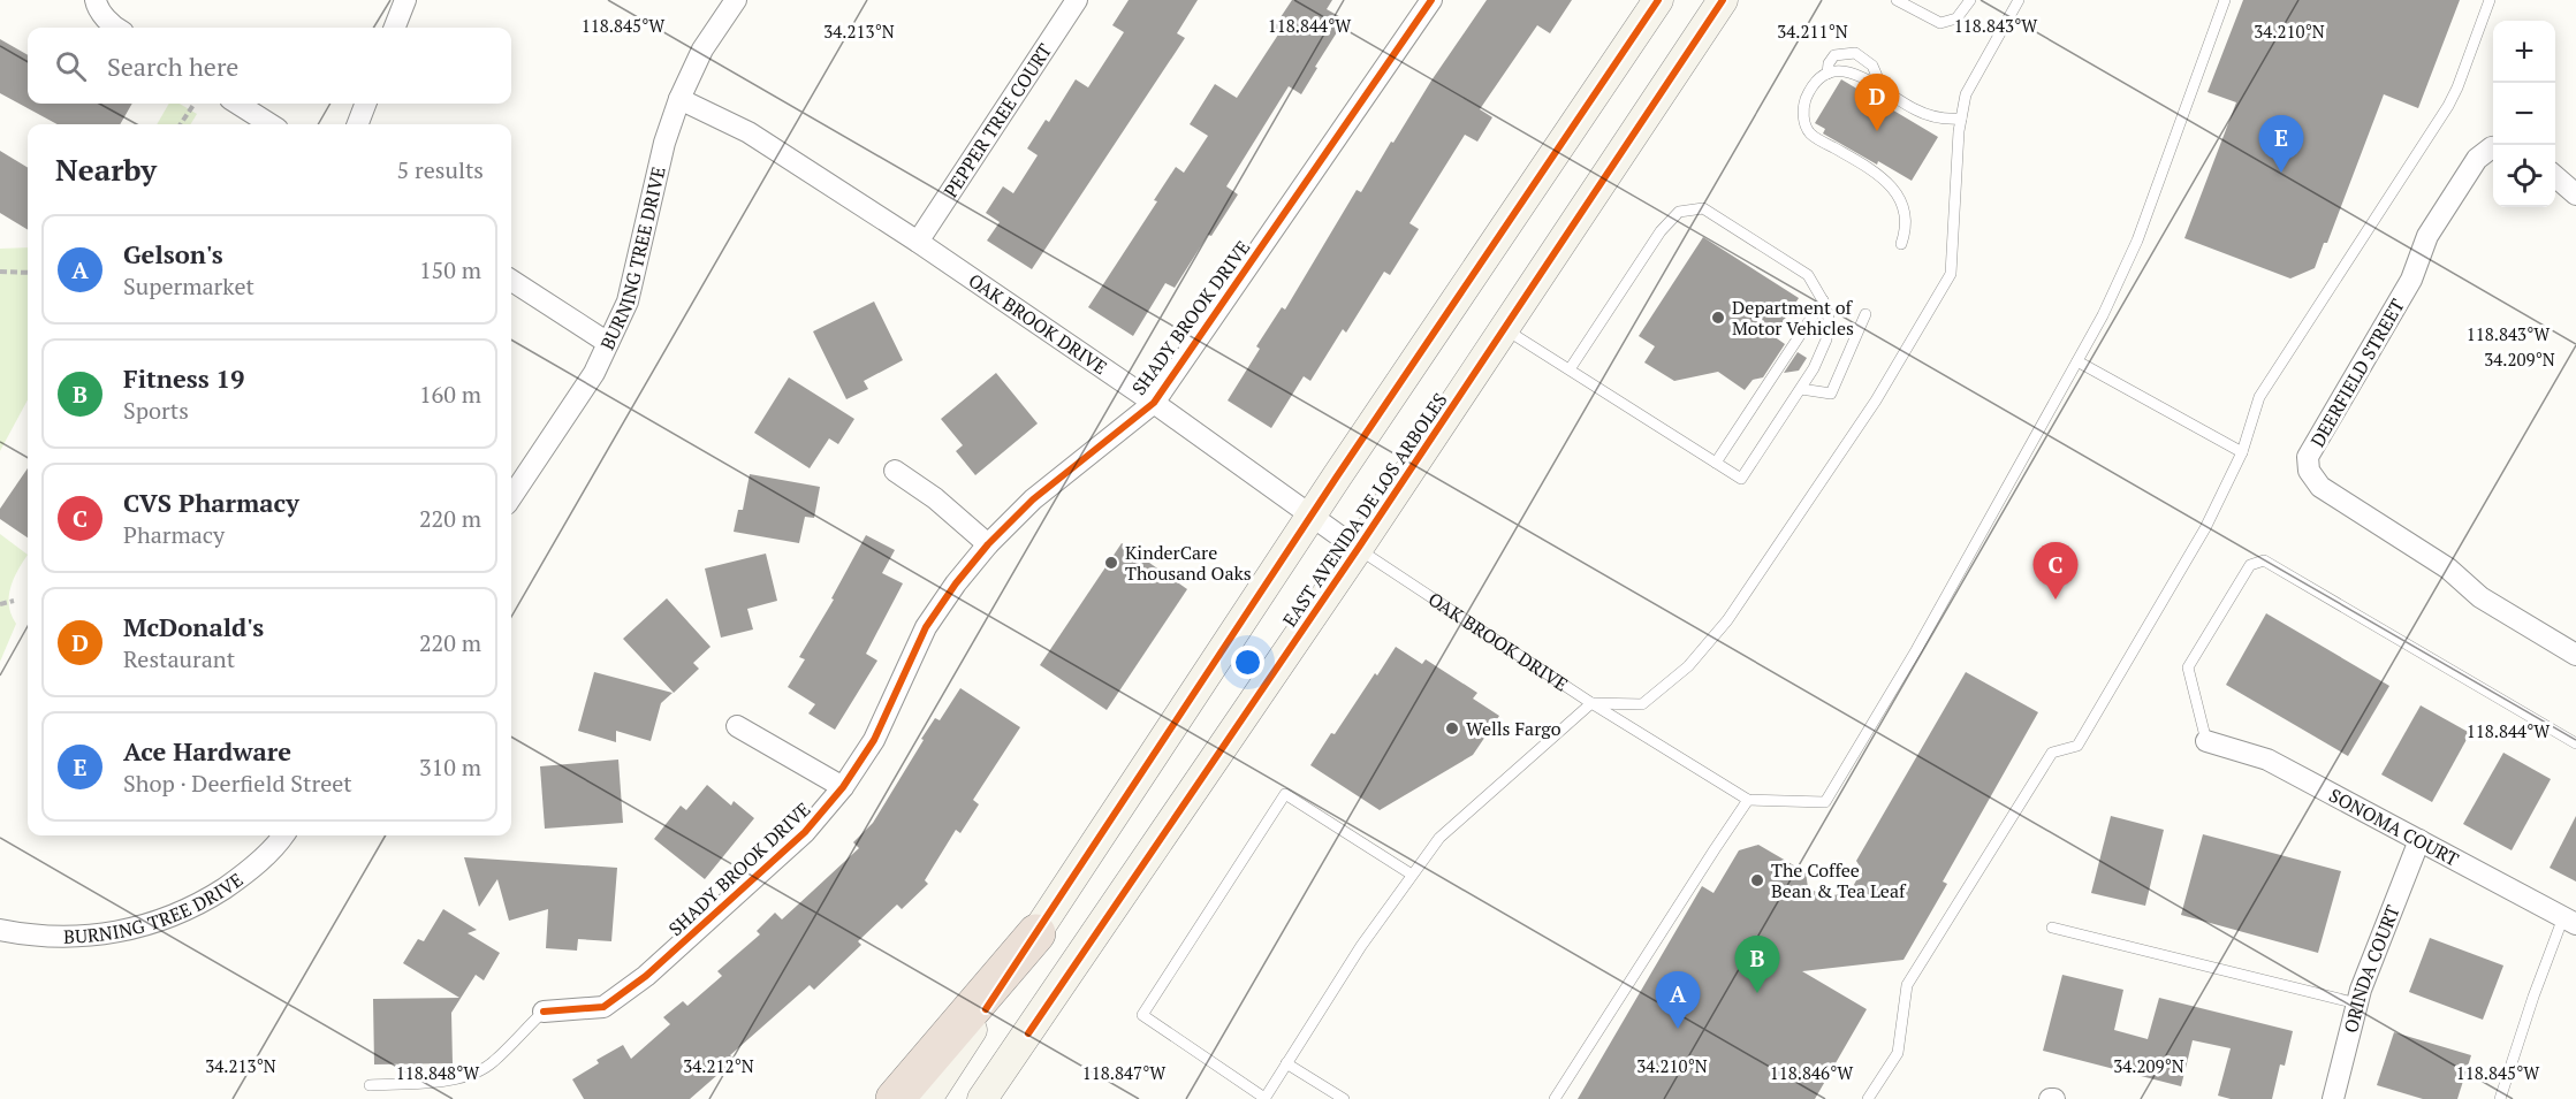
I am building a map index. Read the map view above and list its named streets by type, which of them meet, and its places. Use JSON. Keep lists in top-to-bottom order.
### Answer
{
  "streets": {
    "main road": ["EAST AVENIDA DE LOS ARBOLES"],
    "street": [
      "PEPPER TREE COURT",
      "BURNING TREE DRIVE",
      "SHADY BROOK DRIVE",
      "OAK BROOK DRIVE",
      "DEERFIELD STREET",
      "SONOMA COURT",
      "ORINDA COURT"
    ]
  },
  "crossings": [
    ["PEPPER TREE COURT", "OAK BROOK DRIVE"],
    ["BURNING TREE DRIVE", "OAK BROOK DRIVE"],
    ["SHADY BROOK DRIVE", "OAK BROOK DRIVE"],
    ["OAK BROOK DRIVE", "EAST AVENIDA DE LOS ARBOLES"],
    ["SONOMA COURT", "ORINDA COURT"]
  ],
  "places": [
    "Department of Motor Vehicles",
    "KinderCare Thousand Oaks",
    "Wells Fargo",
    "The Coffee Bean & Tea Leaf"
  ],
  "page": {
    "map_buttons": ["+", "−"],
    "search": "Search here",
    "pins": [
      "D",
      "E",
      "C",
      "B",
      "A"
    ],
    "heading": ["Nearby", "5 results"],
    "list": [
      {
        "mark": "A",
        "name": "Gelson's",
        "note": "Supermarket",
        "value": "150 m"
      },
      {
        "mark": "B",
        "name": "Fitness 19",
        "note": "Sports",
        "value": "160 m"
      },
      {
        "mark": "C",
        "name": "CVS Pharmacy",
        "note": "Pharmacy",
        "value": "220 m"
      },
      {
        "mark": "D",
        "name": "McDonald's",
        "note": "Restaurant",
        "value": "220 m"
      },
      {
        "mark": "E",
        "name": "Ace Hardware",
        "note": "Shop · Deerfield Street",
        "value": "310 m"
      }
    ]
  },
  "coordinates": [
    "118.844°W",
    "118.845°W",
    "118.843°W",
    "34.213°N",
    "34.211°N",
    "34.210°N",
    "34.209°N",
    "34.212°N",
    "118.848°W",
    "118.847°W",
    "118.846°W"
  ]
}
